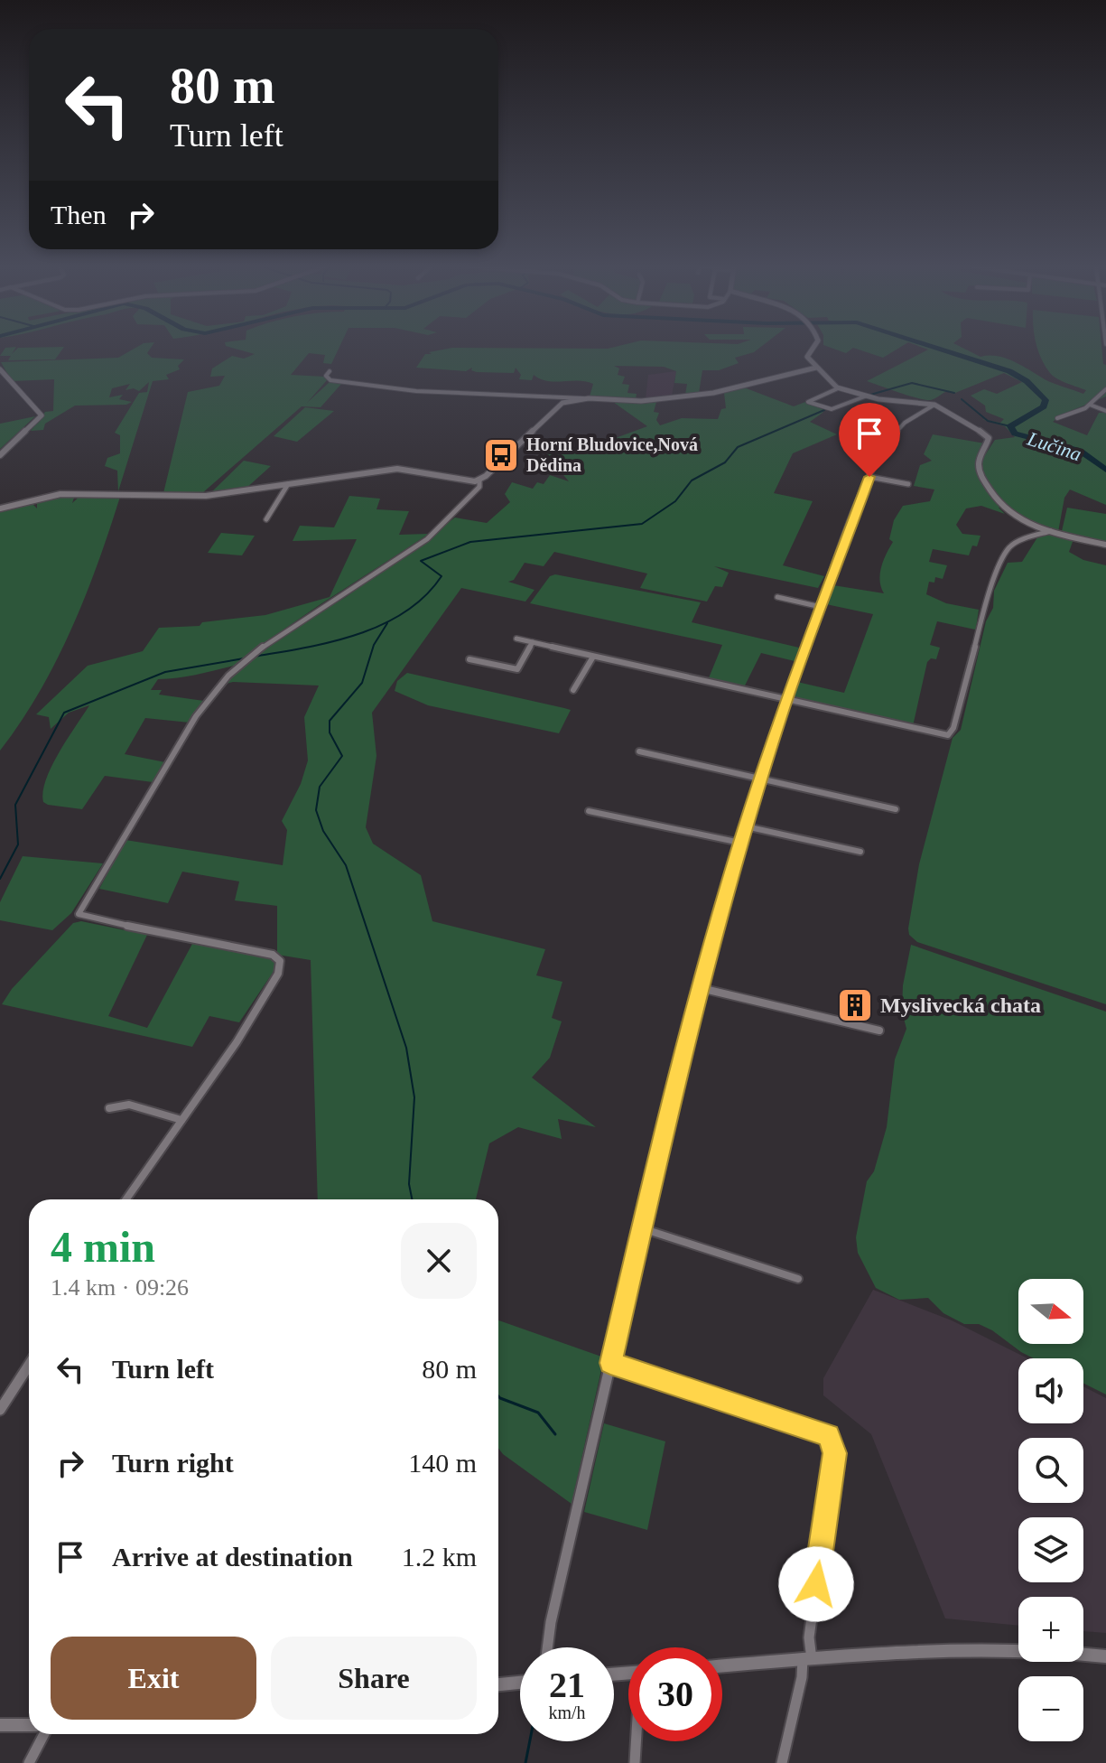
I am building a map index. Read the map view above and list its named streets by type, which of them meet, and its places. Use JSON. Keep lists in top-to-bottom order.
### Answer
{
  "water": ["Lučina"],
  "places": {
    "bus stop": ["Horní Bludovice,Nová Dědina"],
    "building": ["Myslivecká chata"]
  },
  "north": "right",
  "page": {
    "turn": ["80 m", "Turn left"],
    "then": "Then",
    "heading": ["4 min", "1.4 km · 09:26"],
    "map_buttons": ["+", "−"],
    "list": [
      {
        "name": "Turn left",
        "value": "80 m"
      },
      {
        "name": "Turn right",
        "value": "140 m"
      },
      {
        "name": "Arrive at destination",
        "value": "1.2 km"
      }
    ],
    "buttons": ["Exit", "Share"],
    "speed": "21 km/h",
    "limit": "30"
  }
}
